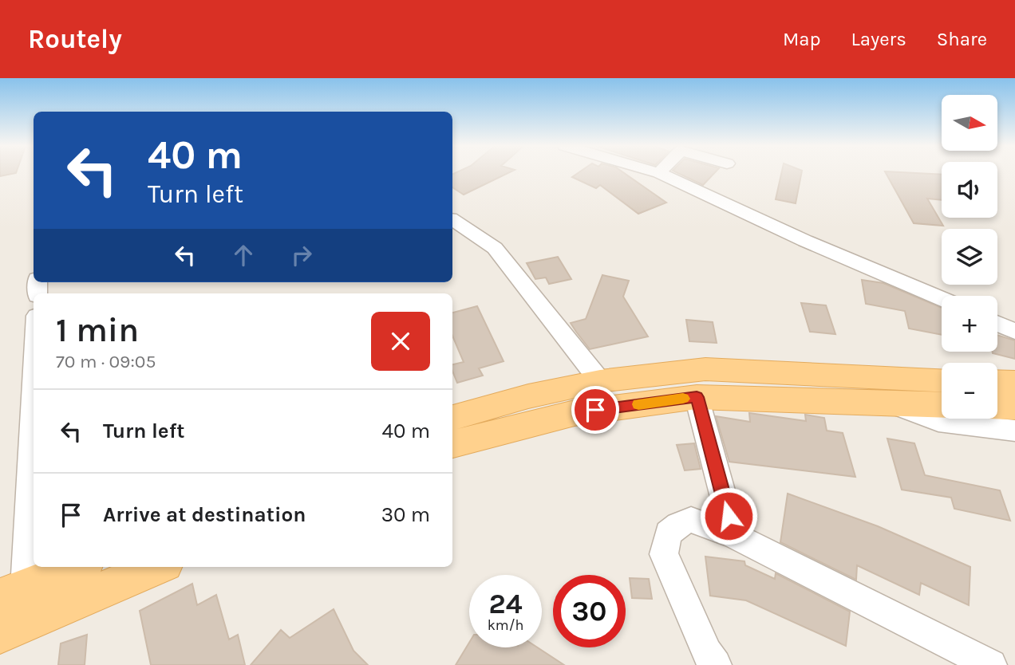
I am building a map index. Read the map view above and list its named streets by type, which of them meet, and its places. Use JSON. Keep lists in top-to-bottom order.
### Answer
{
  "north": "right",
  "page": {
    "header": "Routely",
    "nav": ["Map", "Layers", "Share"],
    "map_buttons": ["+", "−"],
    "turn": ["40 m", "Turn left"],
    "heading": ["1 min", "70 m · 09:05"],
    "list": [
      {
        "name": "Turn left",
        "value": "40 m"
      },
      {
        "name": "Arrive at destination",
        "value": "30 m"
      }
    ],
    "speed": "24 km/h",
    "limit": "30"
  }
}
